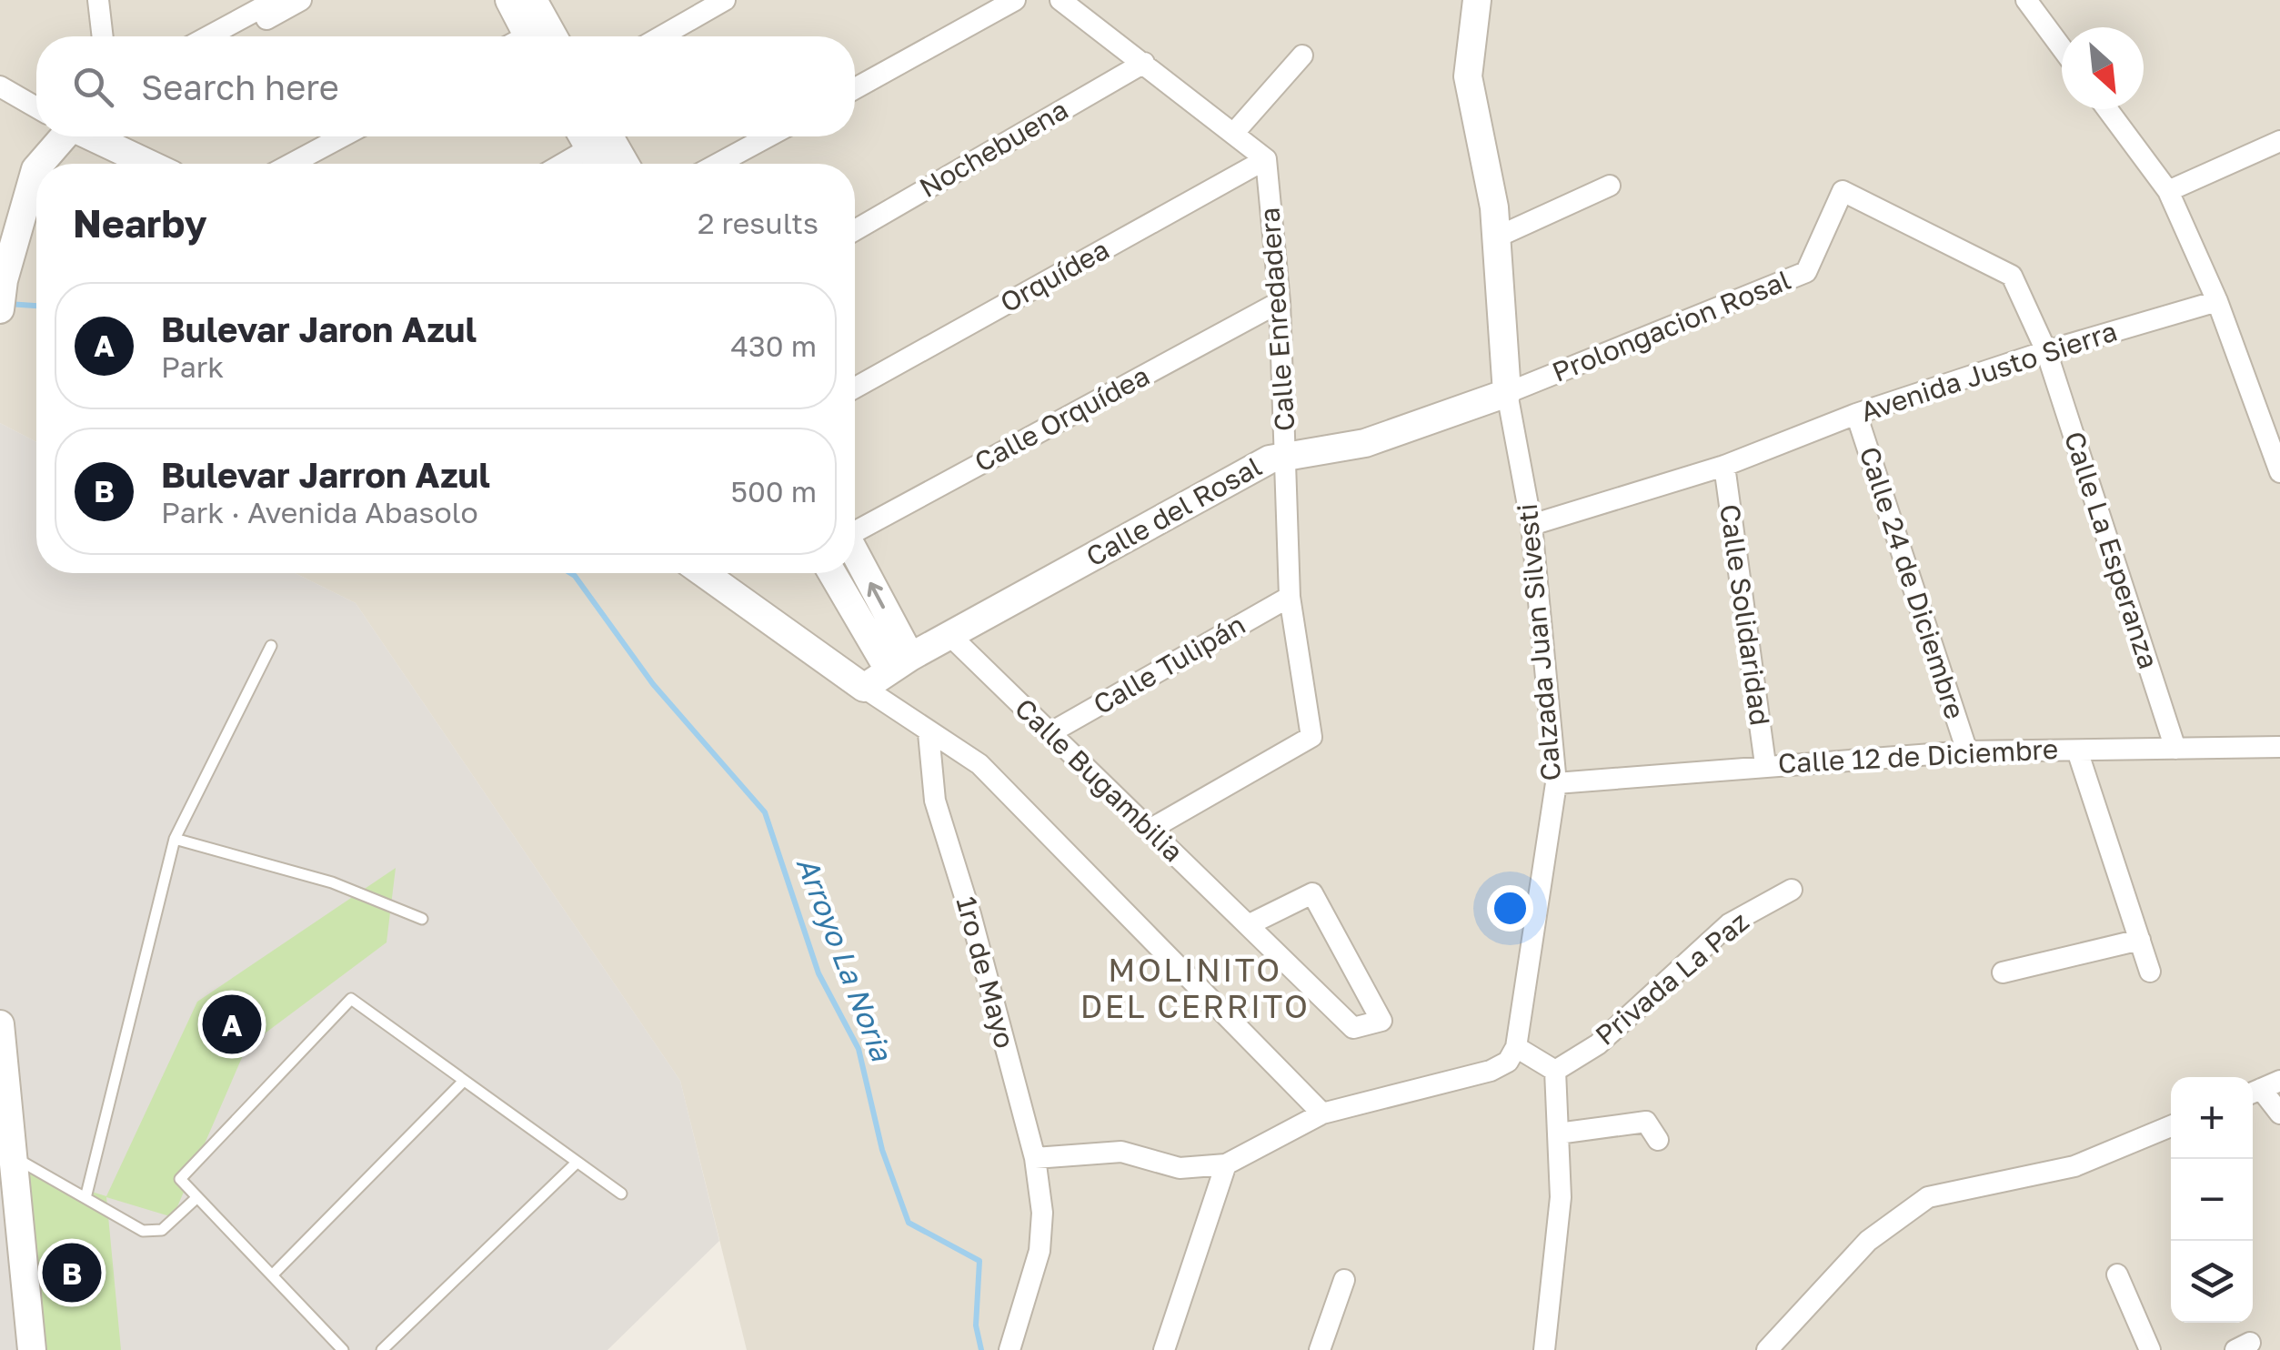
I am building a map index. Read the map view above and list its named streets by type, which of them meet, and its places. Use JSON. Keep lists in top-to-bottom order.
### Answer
{
  "streets": {
    "street": [
      "Nochebuena",
      "Orquídea",
      "Calle Enredadera",
      "Prolongacion Rosal",
      "Avenida Justo Sierra",
      "Calle Orquídea",
      "Calle del Rosal",
      "Calle La Esperanza",
      "Calle 24 de Diciembre",
      "Calle Solidaridad",
      "Calzada Juan Silvesti",
      "Calle Tulipán",
      "Calle 12 de Diciembre",
      "Calle Bugambilia",
      "1ro de Mayo",
      "Privada La Paz"
    ]
  },
  "crossings": [
    ["Orquídea", "Calle Enredadera"],
    ["Calle Enredadera", "Calle Orquídea"],
    ["Calle Enredadera", "Calle del Rosal"],
    ["Calle Enredadera", "Calle Tulipán"],
    ["Calle Enredadera", "Calle Bugambilia"],
    ["Prolongacion Rosal", "Avenida Justo Sierra"],
    ["Prolongacion Rosal", "Calle del Rosal"],
    ["Prolongacion Rosal", "Calle La Esperanza"],
    ["Prolongacion Rosal", "Calzada Juan Silvesti"],
    ["Avenida Justo Sierra", "Calle La Esperanza"],
    ["Avenida Justo Sierra", "Calle 24 de Diciembre"],
    ["Avenida Justo Sierra", "Calle Solidaridad"],
    ["Avenida Justo Sierra", "Calzada Juan Silvesti"],
    ["Calle del Rosal", "Calzada Juan Silvesti"],
    ["Calle del Rosal", "Calle Bugambilia"],
    ["Calle La Esperanza", "Calle 12 de Diciembre"],
    ["Calle 24 de Diciembre", "Calle 12 de Diciembre"],
    ["Calle Solidaridad", "Calle 12 de Diciembre"],
    ["Calzada Juan Silvesti", "Calle 12 de Diciembre"],
    ["Calle Tulipán", "Calle Bugambilia"]
  ],
  "districts": ["MOLINITO DEL CERRITO"],
  "water": ["Arroyo La Noria"],
  "north": "bottom right",
  "page": {
    "search": "Search here",
    "heading": ["Nearby", "2 results"],
    "list": [
      {
        "mark": "A",
        "name": "Bulevar Jaron Azul",
        "note": "Park",
        "value": "430 m"
      },
      {
        "mark": "B",
        "name": "Bulevar Jarron Azul",
        "note": "Park · Avenida Abasolo",
        "value": "500 m"
      }
    ],
    "pins": ["A", "B"],
    "map_buttons": ["+", "−"]
  }
}
